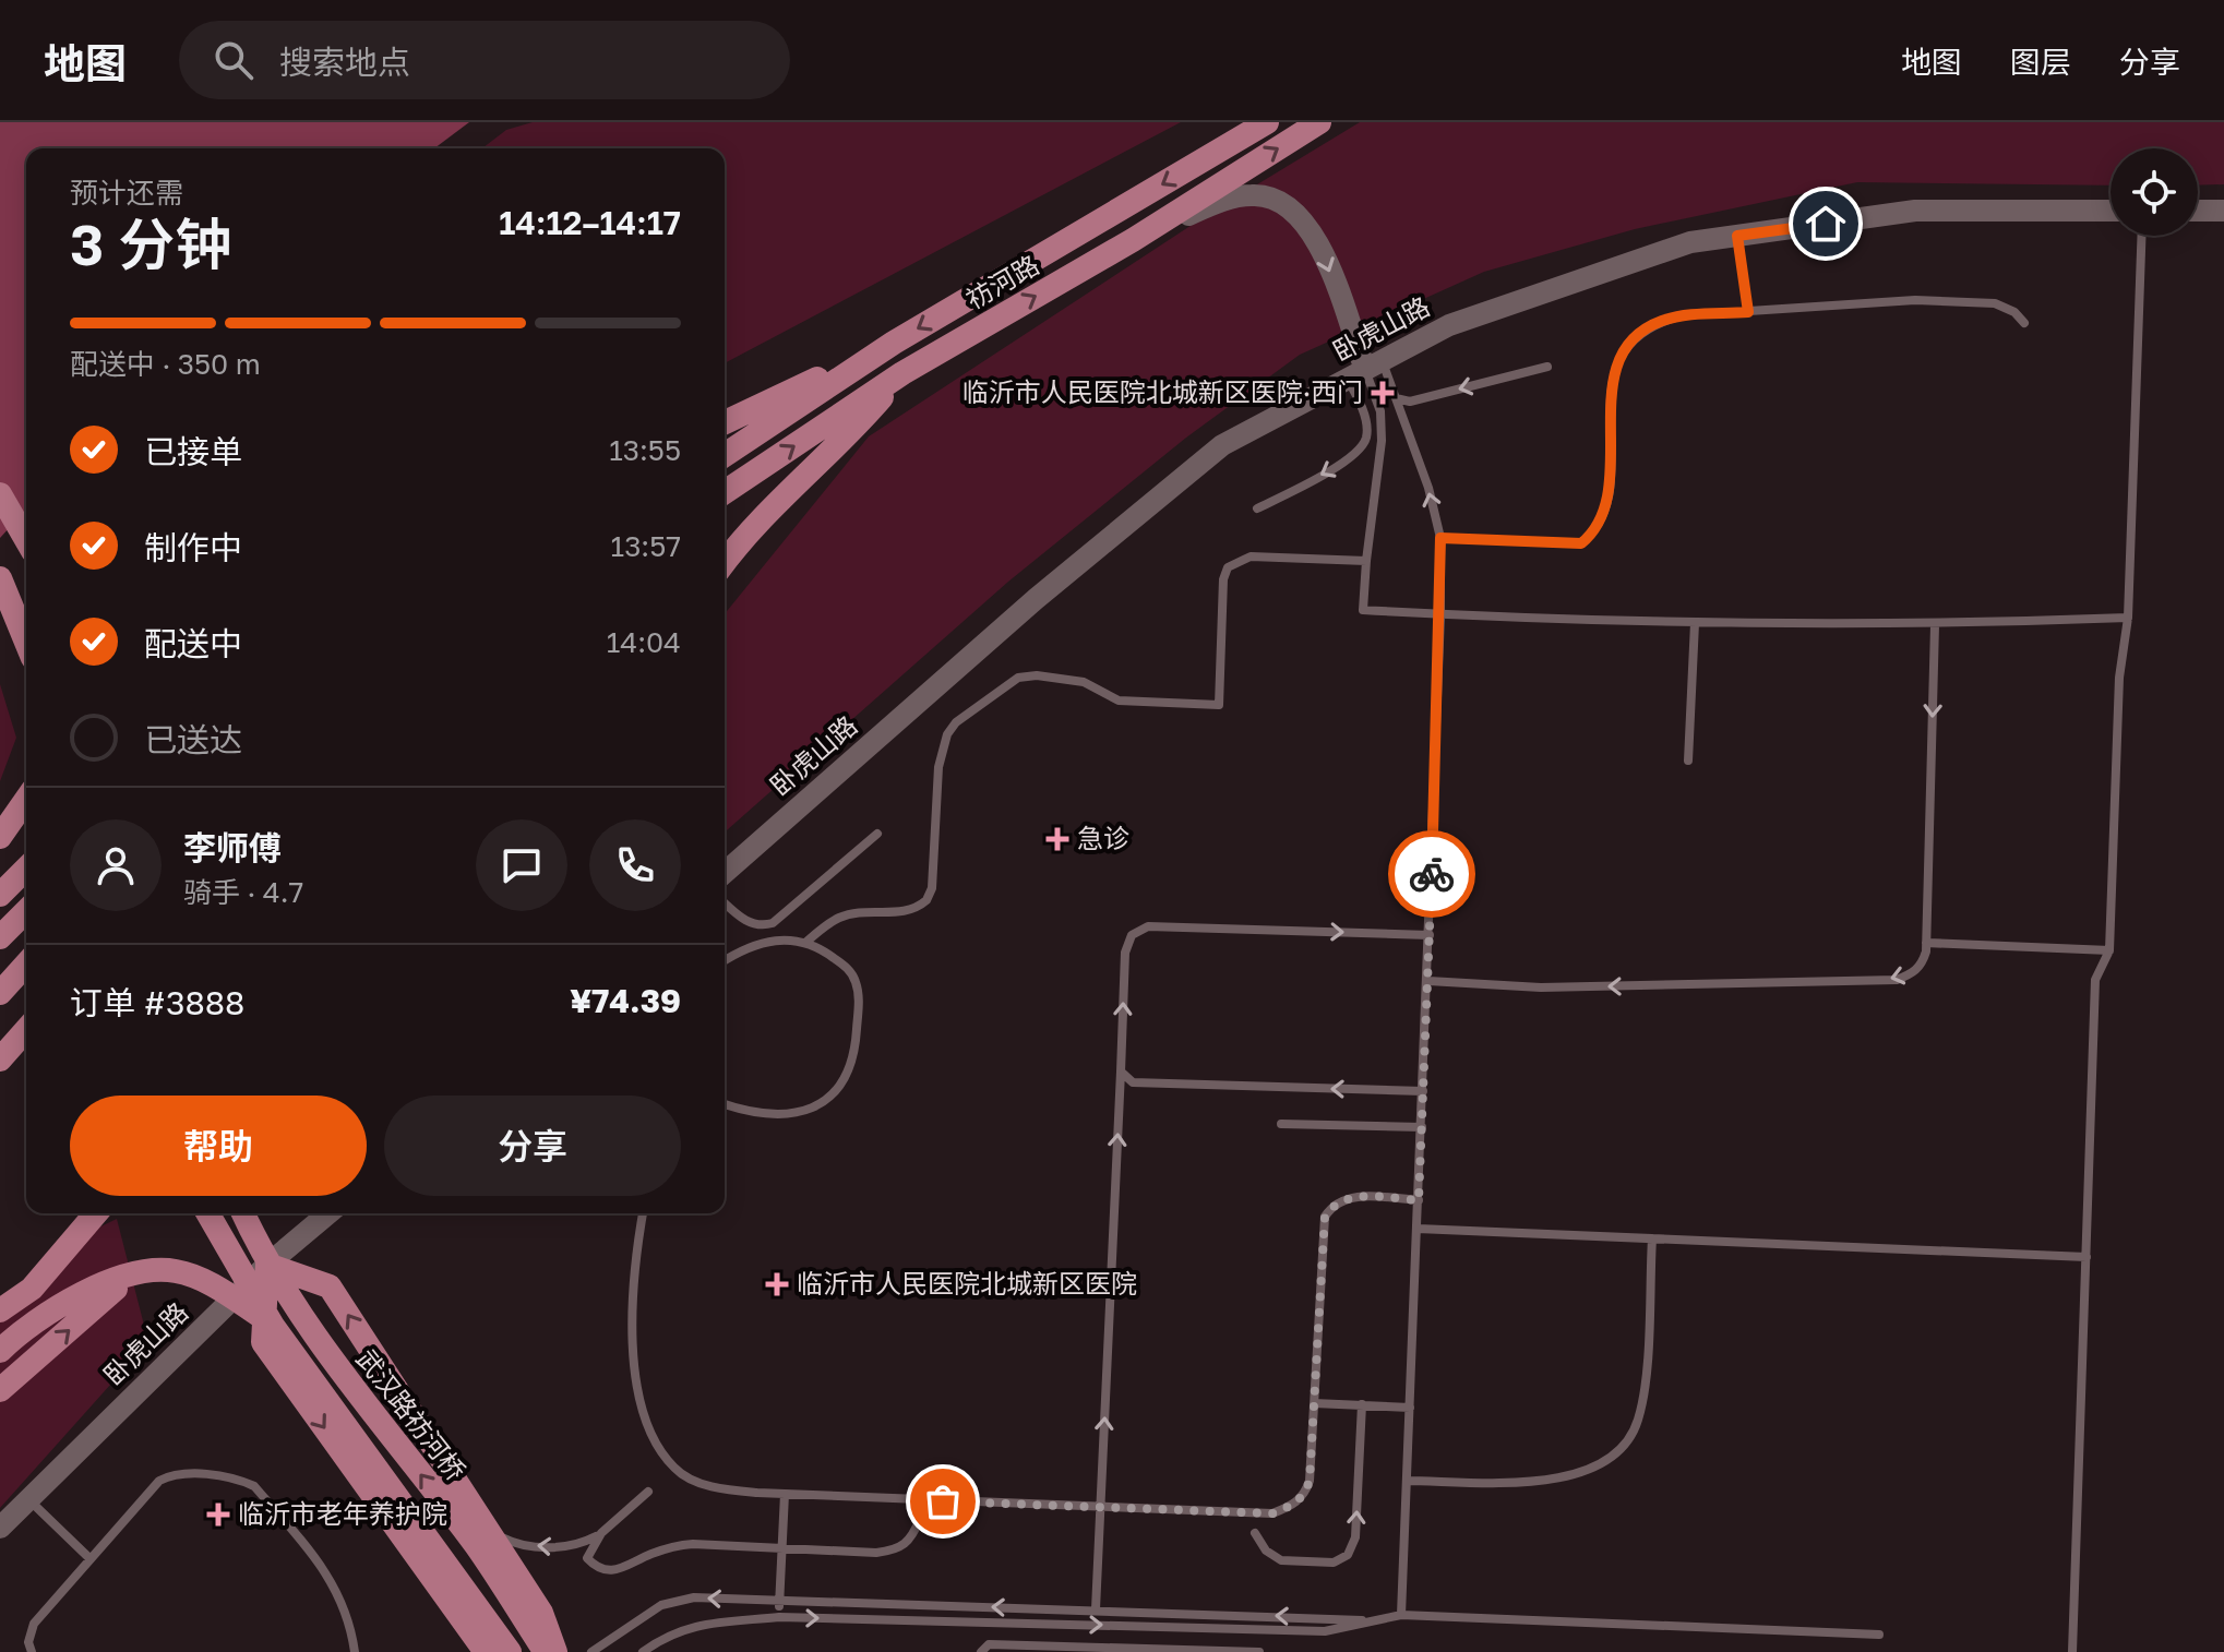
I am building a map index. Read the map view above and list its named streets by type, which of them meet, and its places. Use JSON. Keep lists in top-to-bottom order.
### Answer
{
  "streets": {
    "main road": ["祊河路", "武汉路祊河桥"],
    "street": ["卧虎山路"]
  },
  "crossings": [
    ["卧虎山路", "武汉路祊河桥"]
  ],
  "places": {
    "health": [
      "临沂市人民医院北城新区医院·西门",
      "急诊",
      "临沂市人民医院北城新区医院",
      "临沂市老年养护院"
    ]
  },
  "page": {
    "header": "地图",
    "search": "搜索地点",
    "nav": ["地图", "图层", "分享"],
    "heading": ["3 分钟", "预计还需", "14:12–14:17"],
    "panel": [
      "李师傅",
      "骑手 · 4.7",
      "订单 #3888",
      "¥74.39"
    ],
    "bar": "配送中 · 350 m",
    "list": [
      ["已接单", "13:55"],
      ["制作中", "13:57"],
      ["配送中", "14:04"],
      "已送达"
    ],
    "buttons": ["帮助", "分享"]
  }
}
